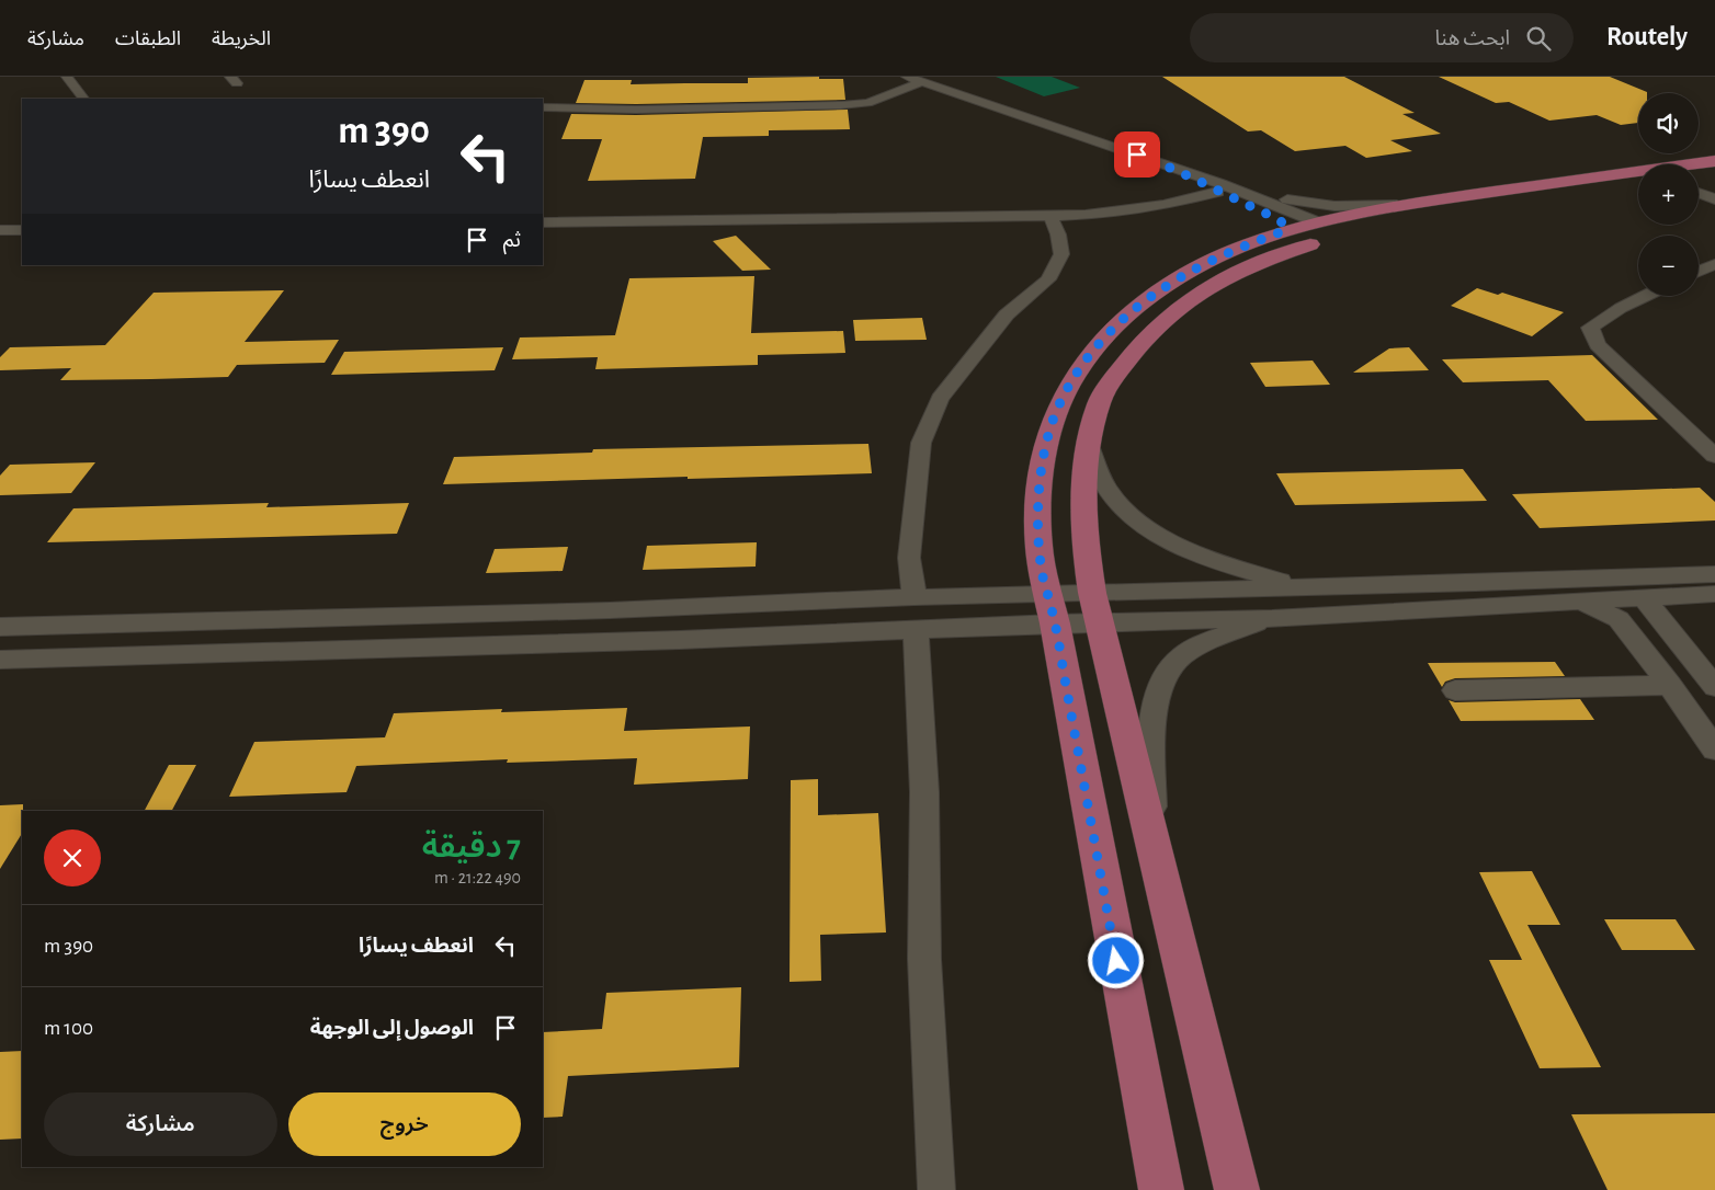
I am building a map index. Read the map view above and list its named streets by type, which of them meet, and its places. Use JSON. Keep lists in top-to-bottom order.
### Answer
{
  "page": {
    "header": "Routely",
    "search": "ابحث هنا",
    "nav": ["الخريطة", "الطبقات", "مشاركة"],
    "map_buttons": ["+", "−"],
    "turn": ["390 m", "انعطف يسارًا"],
    "then": "ثم",
    "heading": ["7 دقيقة", "490 m · 21:22"],
    "list": [
      {
        "name": "انعطف يسارًا",
        "value": "390 m"
      },
      {
        "name": "الوصول إلى الوجهة",
        "value": "100 m"
      }
    ],
    "buttons": ["خروج", "مشاركة"]
  }
}
